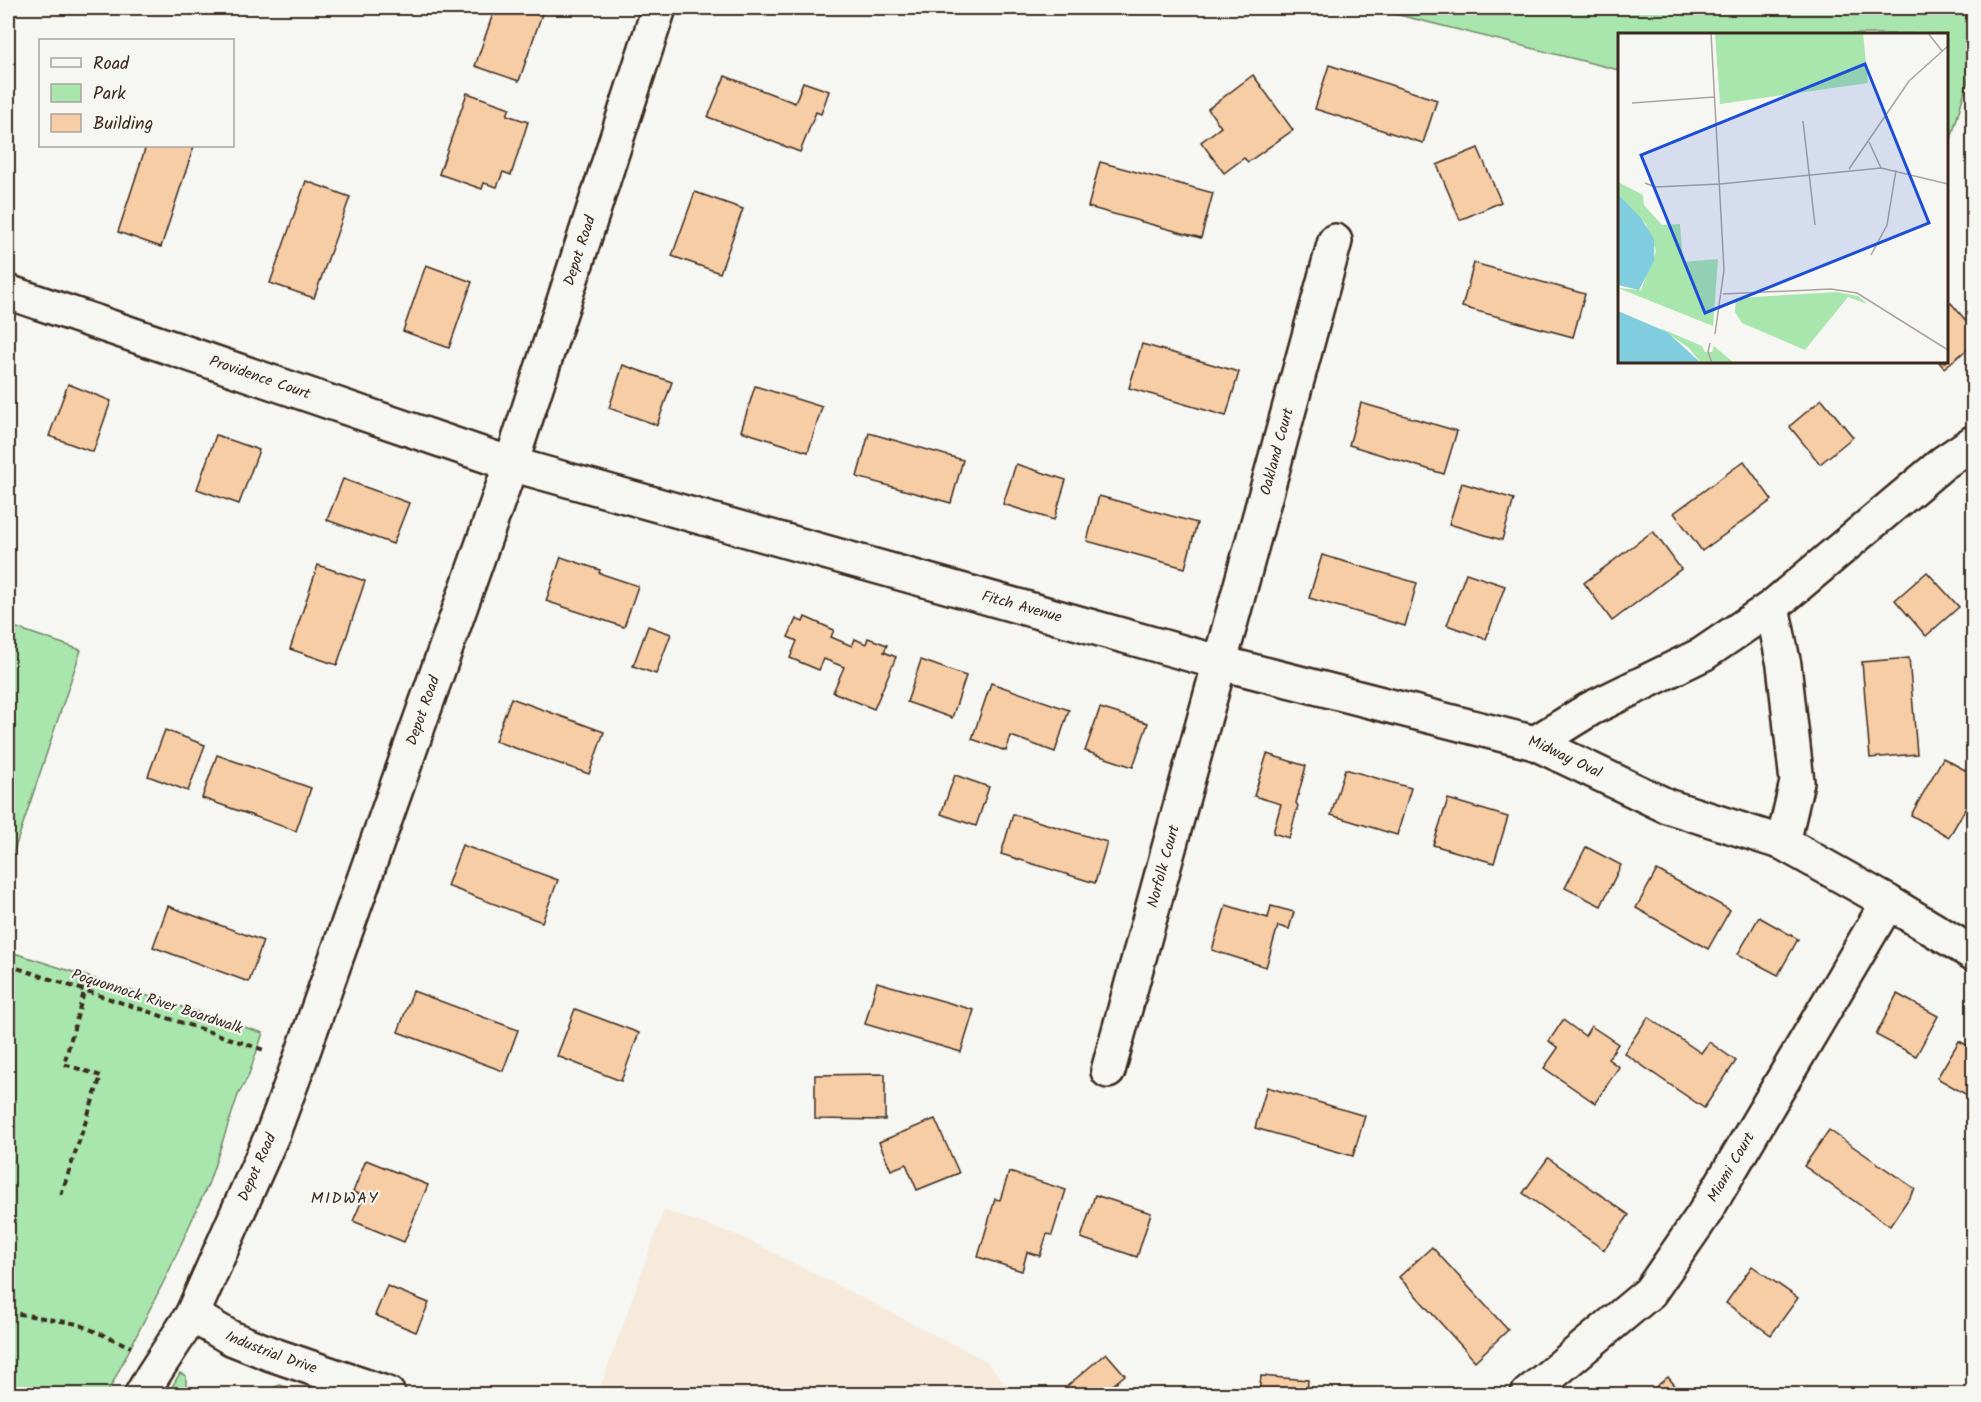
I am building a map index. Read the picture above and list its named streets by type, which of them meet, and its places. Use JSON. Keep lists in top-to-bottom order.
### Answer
{
  "streets": {
    "street": [
      "Depot Road",
      "Providence Court",
      "Oakland Court",
      "Fitch Avenue",
      "Midway Oval",
      "Norfolk Court",
      "Miami Court",
      "Industrial Drive"
    ],
    "path": ["Poquonnock River Boardwalk"]
  },
  "crossings": [
    ["Depot Road", "Providence Court"],
    ["Depot Road", "Fitch Avenue"],
    ["Depot Road", "Poquonnock River Boardwalk"],
    ["Depot Road", "Industrial Drive"],
    ["Providence Court", "Fitch Avenue"],
    ["Oakland Court", "Fitch Avenue"],
    ["Oakland Court", "Norfolk Court"],
    ["Fitch Avenue", "Midway Oval"],
    ["Fitch Avenue", "Norfolk Court"],
    ["Midway Oval", "Miami Court"]
  ],
  "districts": ["MIDWAY"],
  "legend": ["Road", "Park", "Building"]
}
